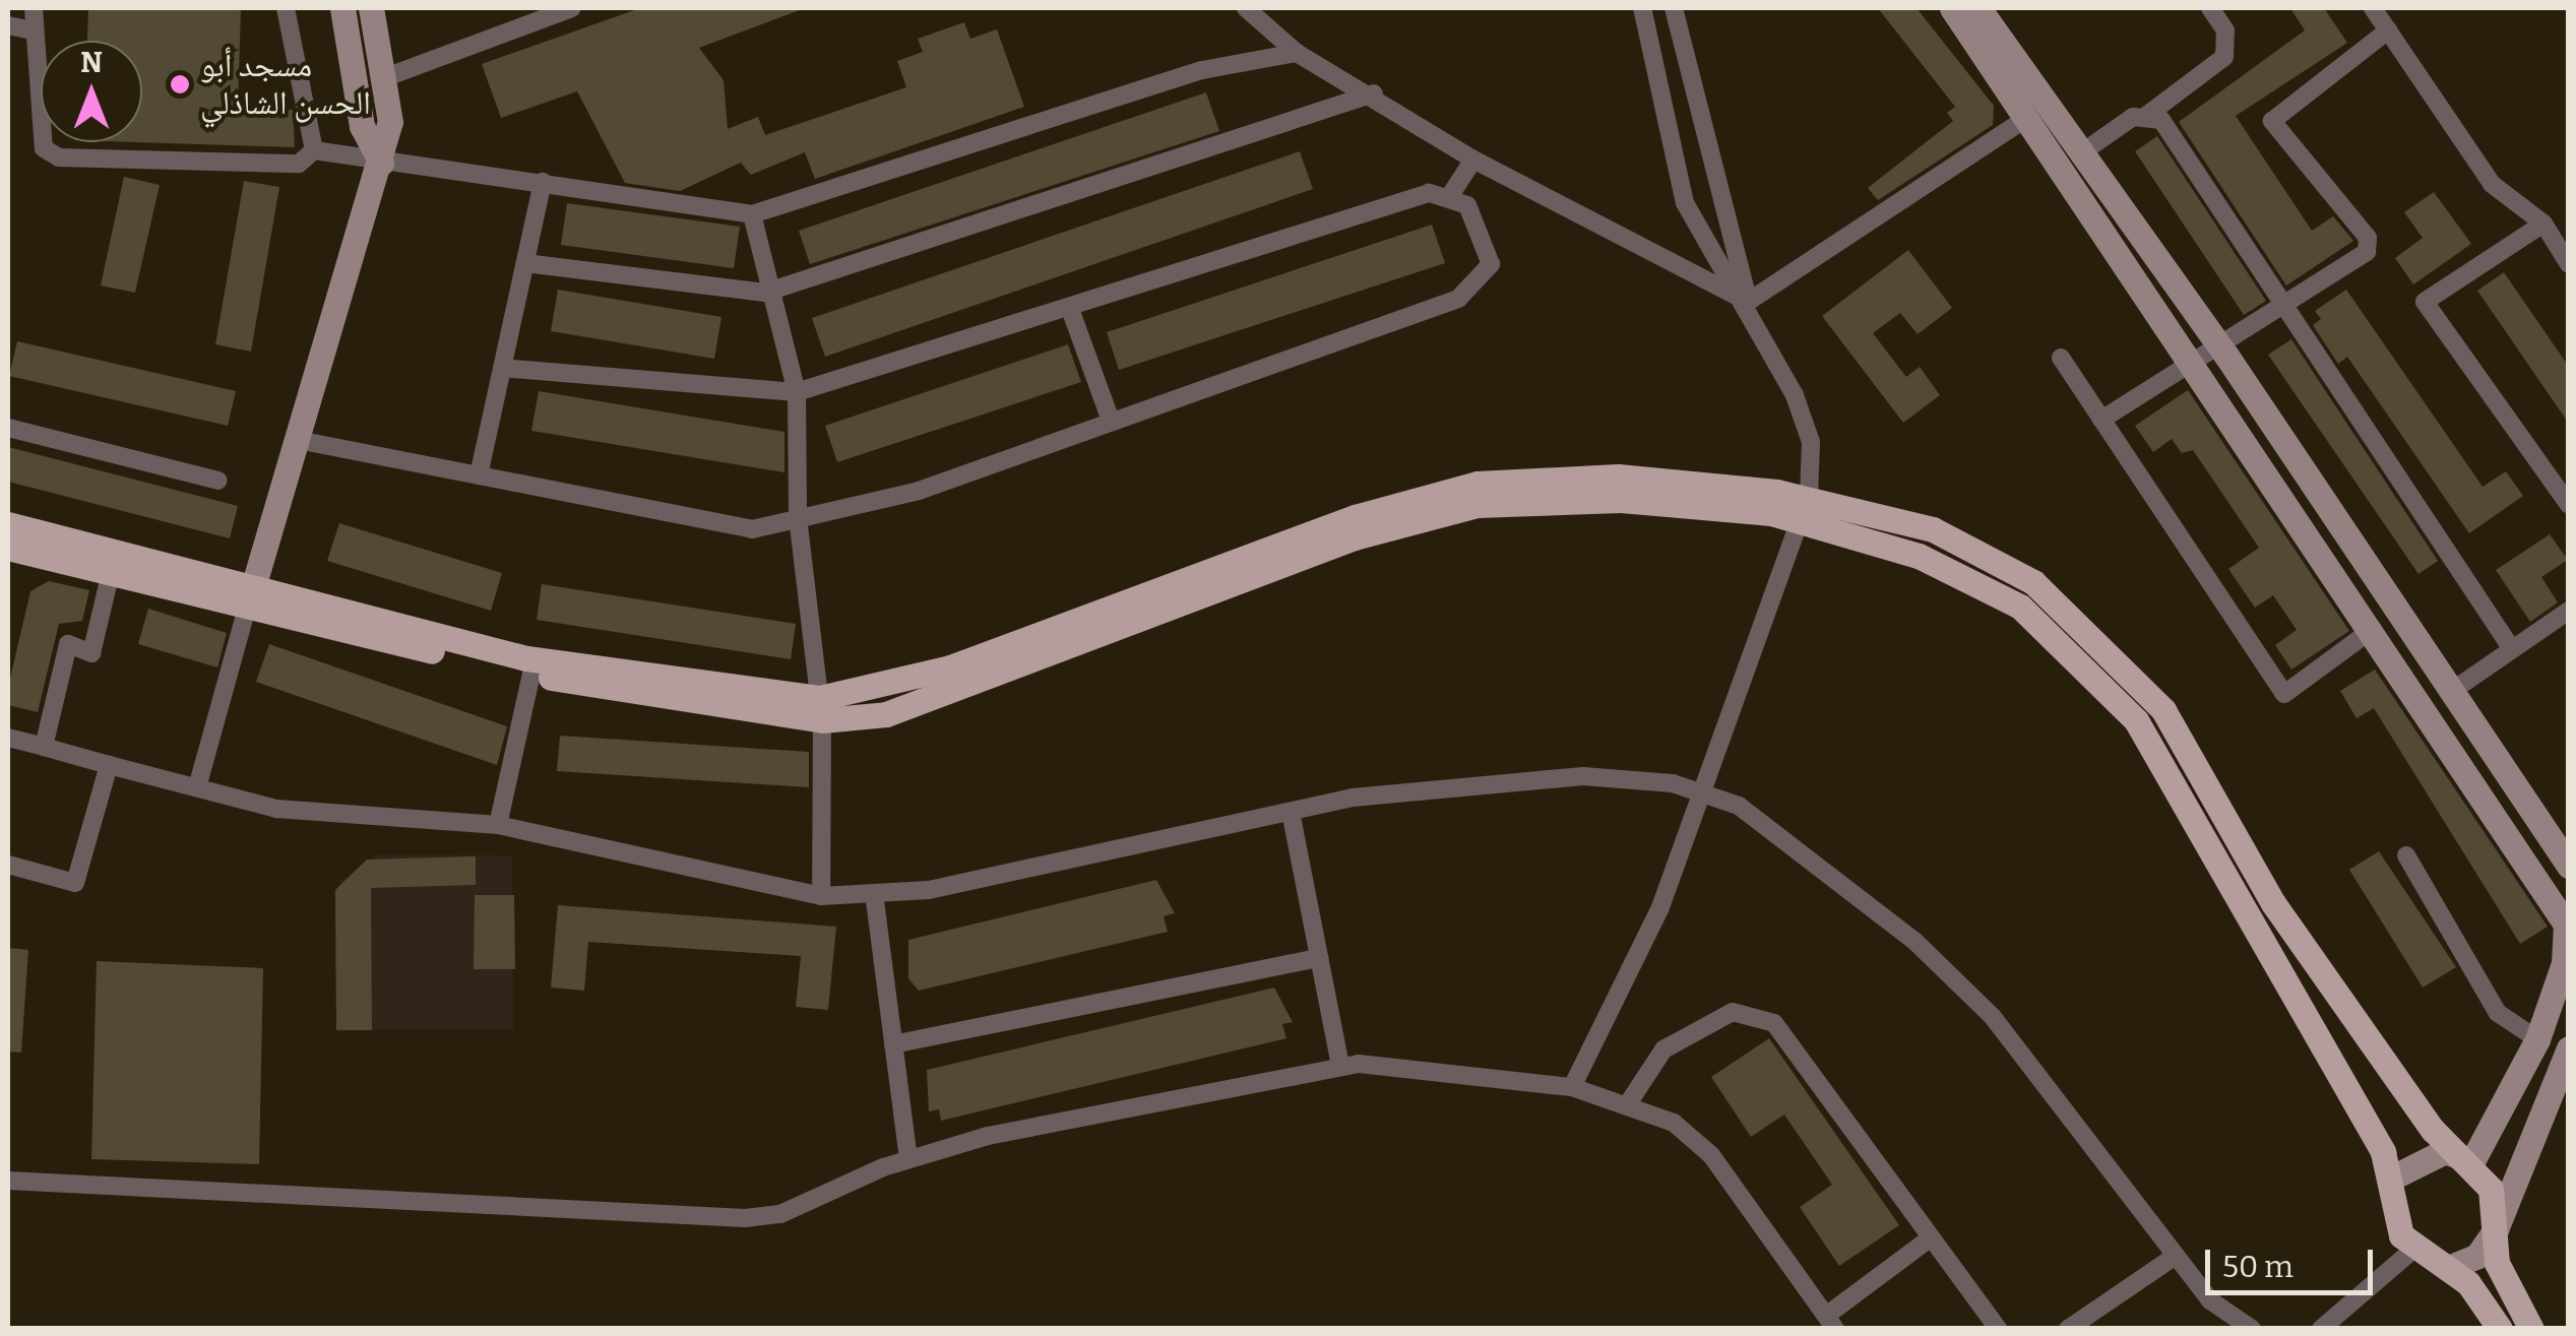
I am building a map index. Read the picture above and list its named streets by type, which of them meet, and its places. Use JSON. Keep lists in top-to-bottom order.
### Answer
{
  "places": ["مسجد أبو الحسن الشاذلي"],
  "scale_bar": "50 m",
  "north": "top"
}
